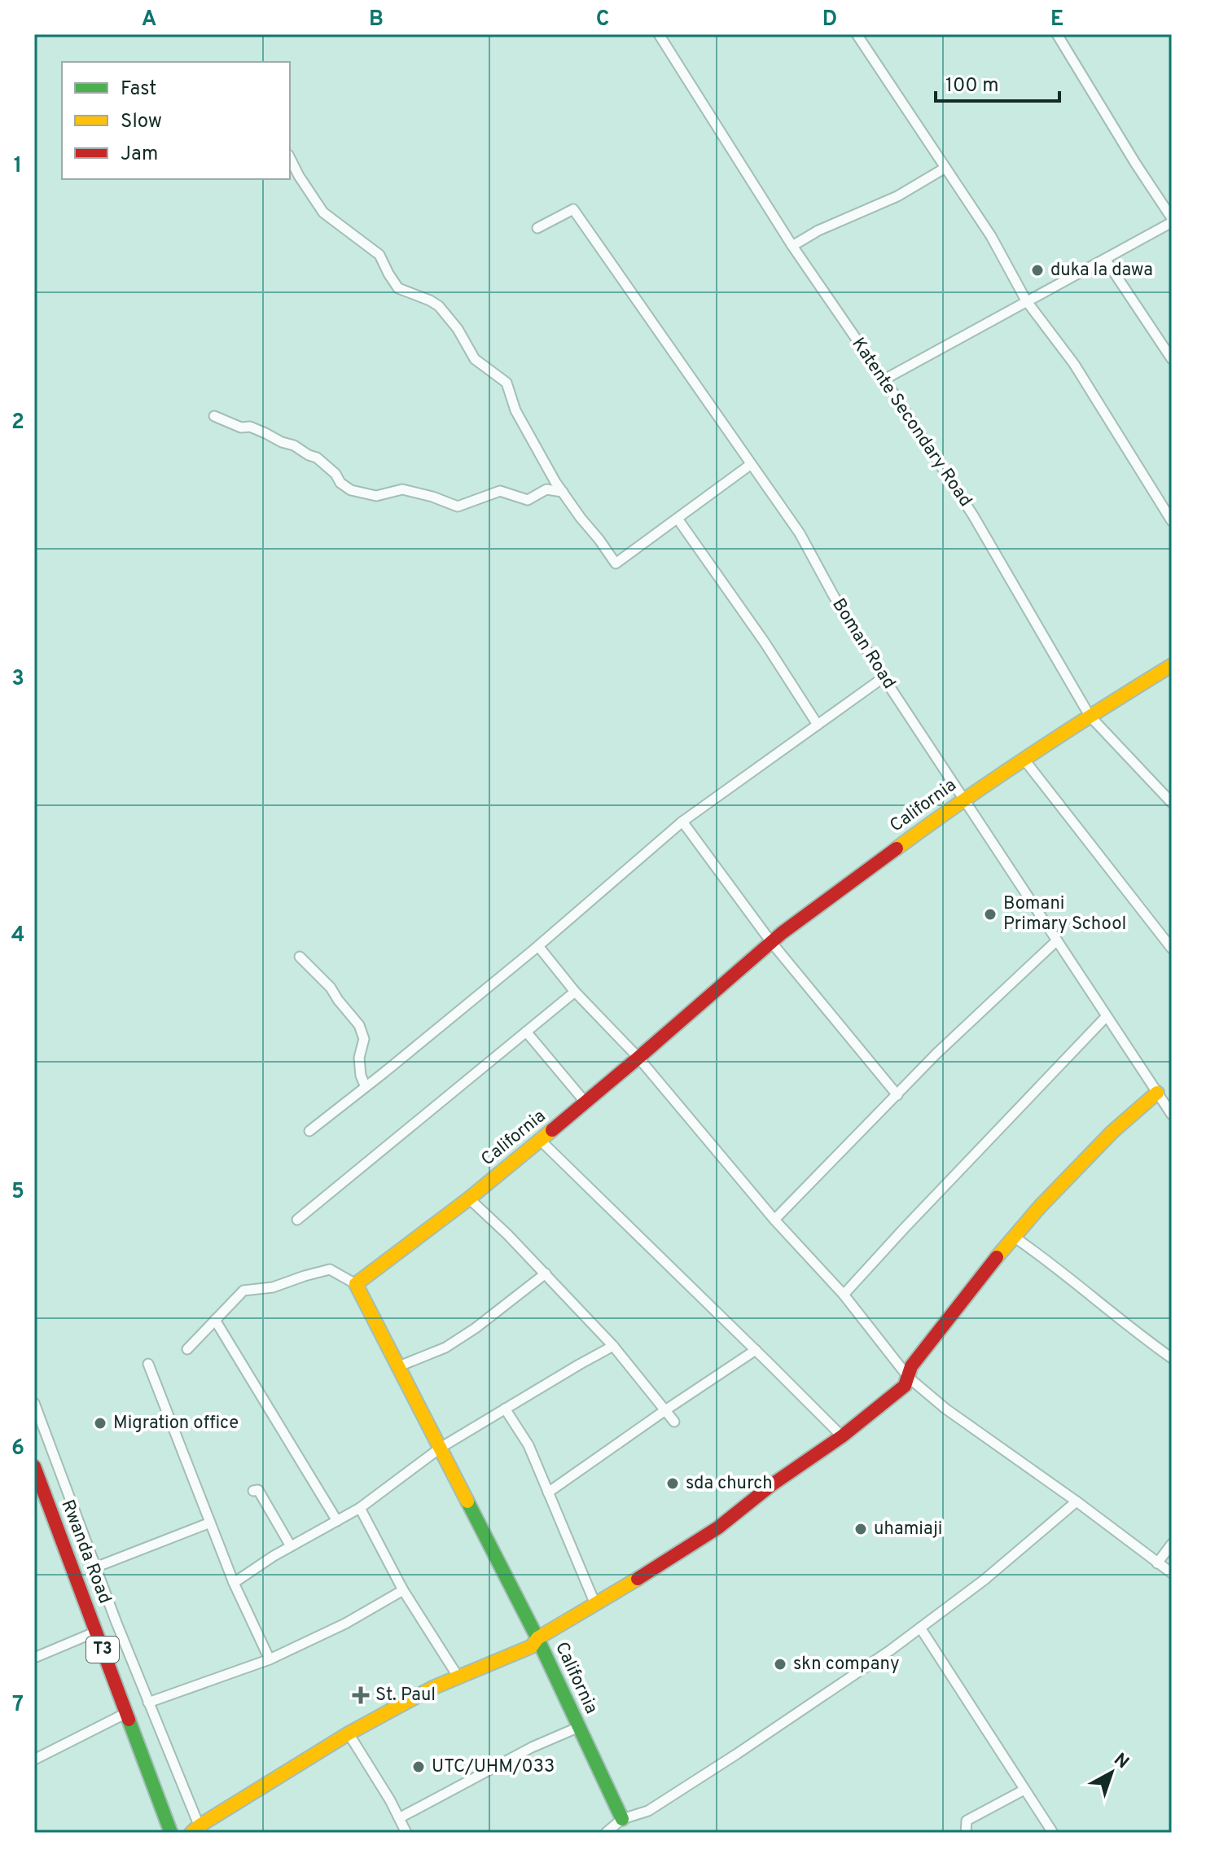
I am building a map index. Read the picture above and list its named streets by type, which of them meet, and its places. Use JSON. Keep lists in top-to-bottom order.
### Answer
{
  "streets": {
    "main road": ["California", "Rwanda Road", "T3"],
    "street": ["Katente Secondary Road", "Boman Road"]
  },
  "crossings": [
    ["Katente Secondary Road", "California"],
    ["Boman Road", "California"]
  ],
  "places": {
    "other": [
      "duka la dawa",
      "Bomani Primary School",
      "Migration office",
      "sda church",
      "uhamiaji",
      "skn company",
      "UTC/UHM/033"
    ],
    "health": ["St. Paul"]
  },
  "legend": ["Fast", "Slow", "Jam"],
  "scale_bar": "100 m",
  "north": "top right",
  "grid": {
    "columns": [
      "A",
      "B",
      "C",
      "D",
      "E"
    ],
    "rows": [
      "1",
      "2",
      "3",
      "4",
      "5",
      "6",
      "7"
    ]
  }
}
